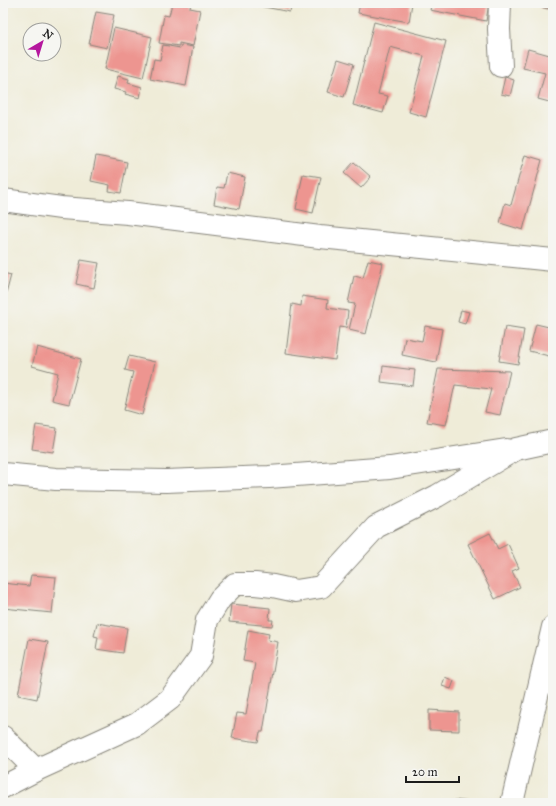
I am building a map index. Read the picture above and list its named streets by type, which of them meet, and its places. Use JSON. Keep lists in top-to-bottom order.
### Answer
{
  "scale_bar": "20 m",
  "north": "top right"
}
